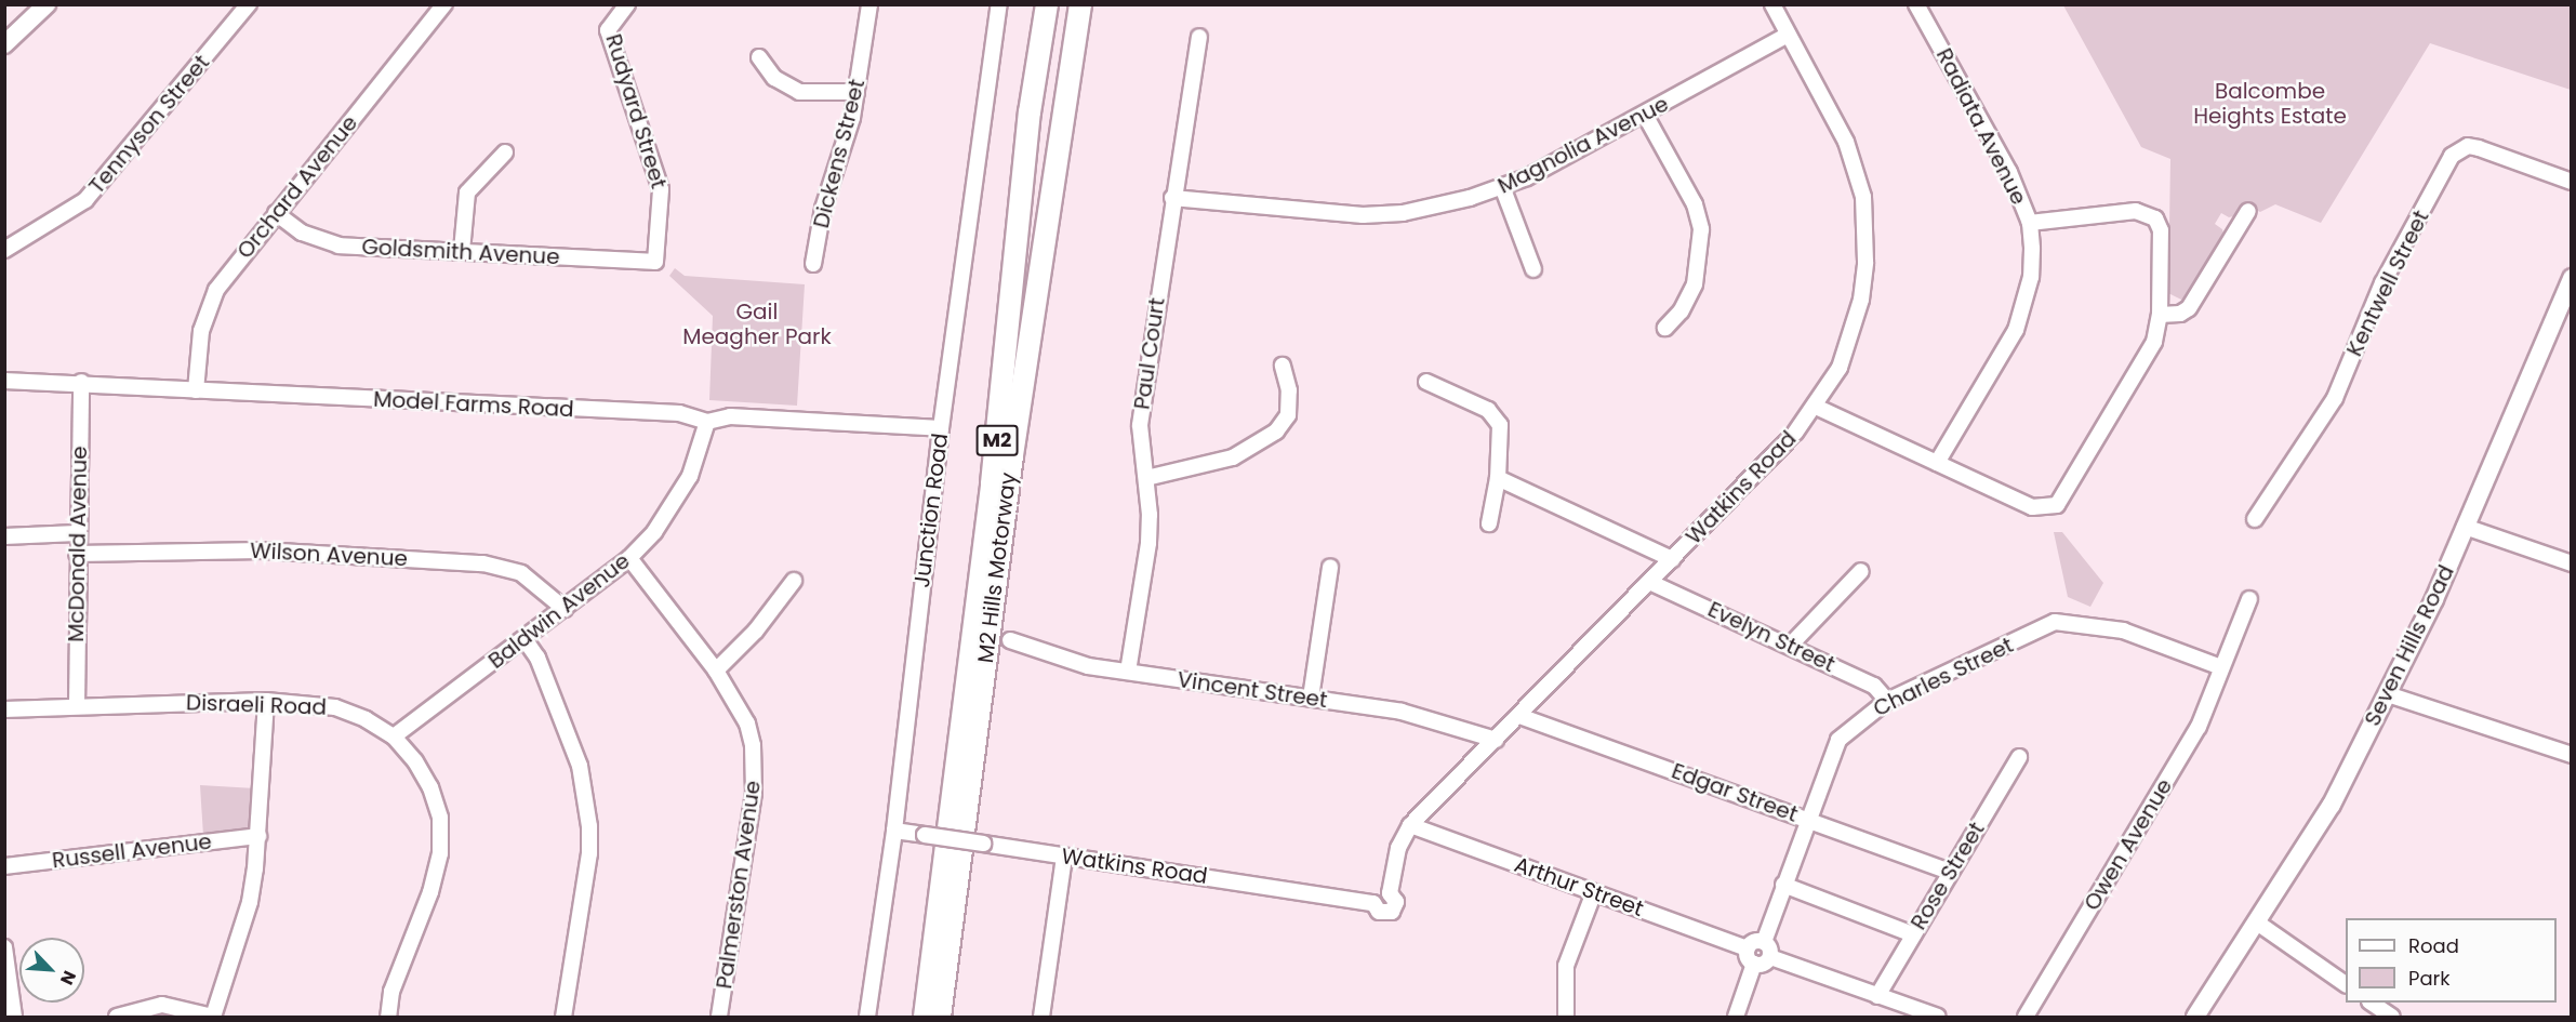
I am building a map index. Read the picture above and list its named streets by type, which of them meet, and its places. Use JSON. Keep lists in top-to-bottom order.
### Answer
{
  "streets": {
    "highway": ["M2", "M2 Hills Motorway"],
    "main road": ["Seven Hills Road"],
    "street": [
      "Rudyard Street",
      "Tennyson Street",
      "Radiata Avenue",
      "Magnolia Avenue",
      "Dickens Street",
      "Orchard Avenue",
      "Goldsmith Avenue",
      "Kentwell Street",
      "Paul Court",
      "Model Farms Road",
      "Watkins Road",
      "Junction Road",
      "McDonald Avenue",
      "Wilson Avenue",
      "Baldwin Avenue",
      "Evelyn Street",
      "Charles Street",
      "Vincent Street",
      "Disraeli Road",
      "Edgar Street",
      "Owen Avenue",
      "Russell Avenue",
      "Rose Street",
      "Palmerston Avenue",
      "Arthur Street"
    ]
  },
  "crossings": [
    ["Rudyard Street", "Goldsmith Avenue"],
    ["Magnolia Avenue", "Paul Court"],
    ["Magnolia Avenue", "Watkins Road"],
    ["Orchard Avenue", "Goldsmith Avenue"],
    ["Orchard Avenue", "Model Farms Road"],
    ["Paul Court", "Vincent Street"],
    ["Model Farms Road", "Junction Road"],
    ["Model Farms Road", "McDonald Avenue"],
    ["Model Farms Road", "Baldwin Avenue"],
    ["Watkins Road", "Junction Road"],
    ["Watkins Road", "Evelyn Street"],
    ["Watkins Road", "Vincent Street"],
    ["Watkins Road", "Edgar Street"],
    ["Watkins Road", "Arthur Street"],
    ["McDonald Avenue", "Wilson Avenue"],
    ["McDonald Avenue", "Disraeli Road"],
    ["Wilson Avenue", "Baldwin Avenue"],
    ["Baldwin Avenue", "Disraeli Road"],
    ["Baldwin Avenue", "Palmerston Avenue"],
    ["Evelyn Street", "Charles Street"],
    ["Charles Street", "Edgar Street"],
    ["Charles Street", "Owen Avenue"],
    ["Charles Street", "Arthur Street"],
    ["Edgar Street", "Rose Street"]
  ],
  "parks": ["Balcombe Heights Estate", "Gail Meagher Park"],
  "legend": ["Road", "Park"],
  "north": "bottom right"
}
